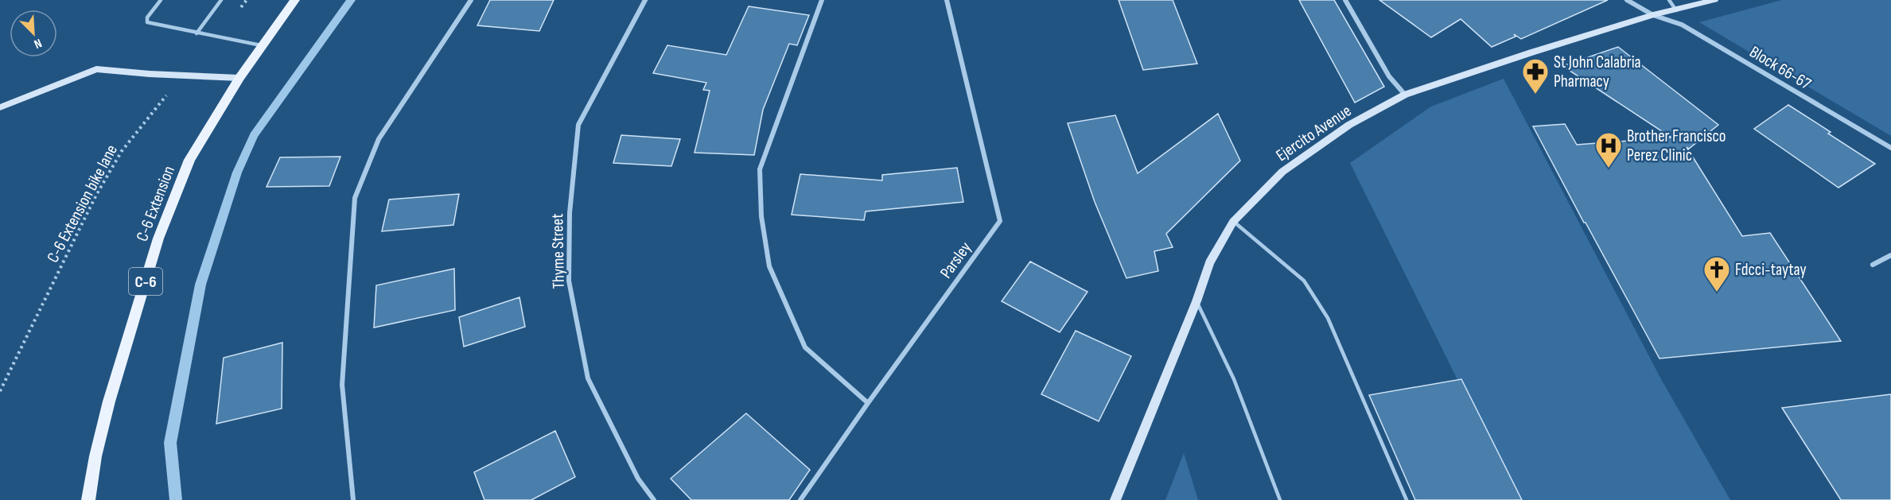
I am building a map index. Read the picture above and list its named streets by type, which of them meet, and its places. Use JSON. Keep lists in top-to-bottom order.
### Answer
{
  "streets": {
    "main road": ["Ejercito Avenue", "C-6 Extension", "C-6"],
    "street": ["Block 66-67", "Thyme Street", "Parsley"],
    "path": ["C-6 Extension bike lane"]
  },
  "crossings": [
    ["Block 66-67", "Ejercito Avenue"]
  ],
  "places": {
    "pharmacy": ["St John Calabria Pharmacy"],
    "hospital": ["Brother Francisco Perez Clinic"],
    "church": ["Fdcci-taytay"]
  },
  "north": "bottom right"
}
